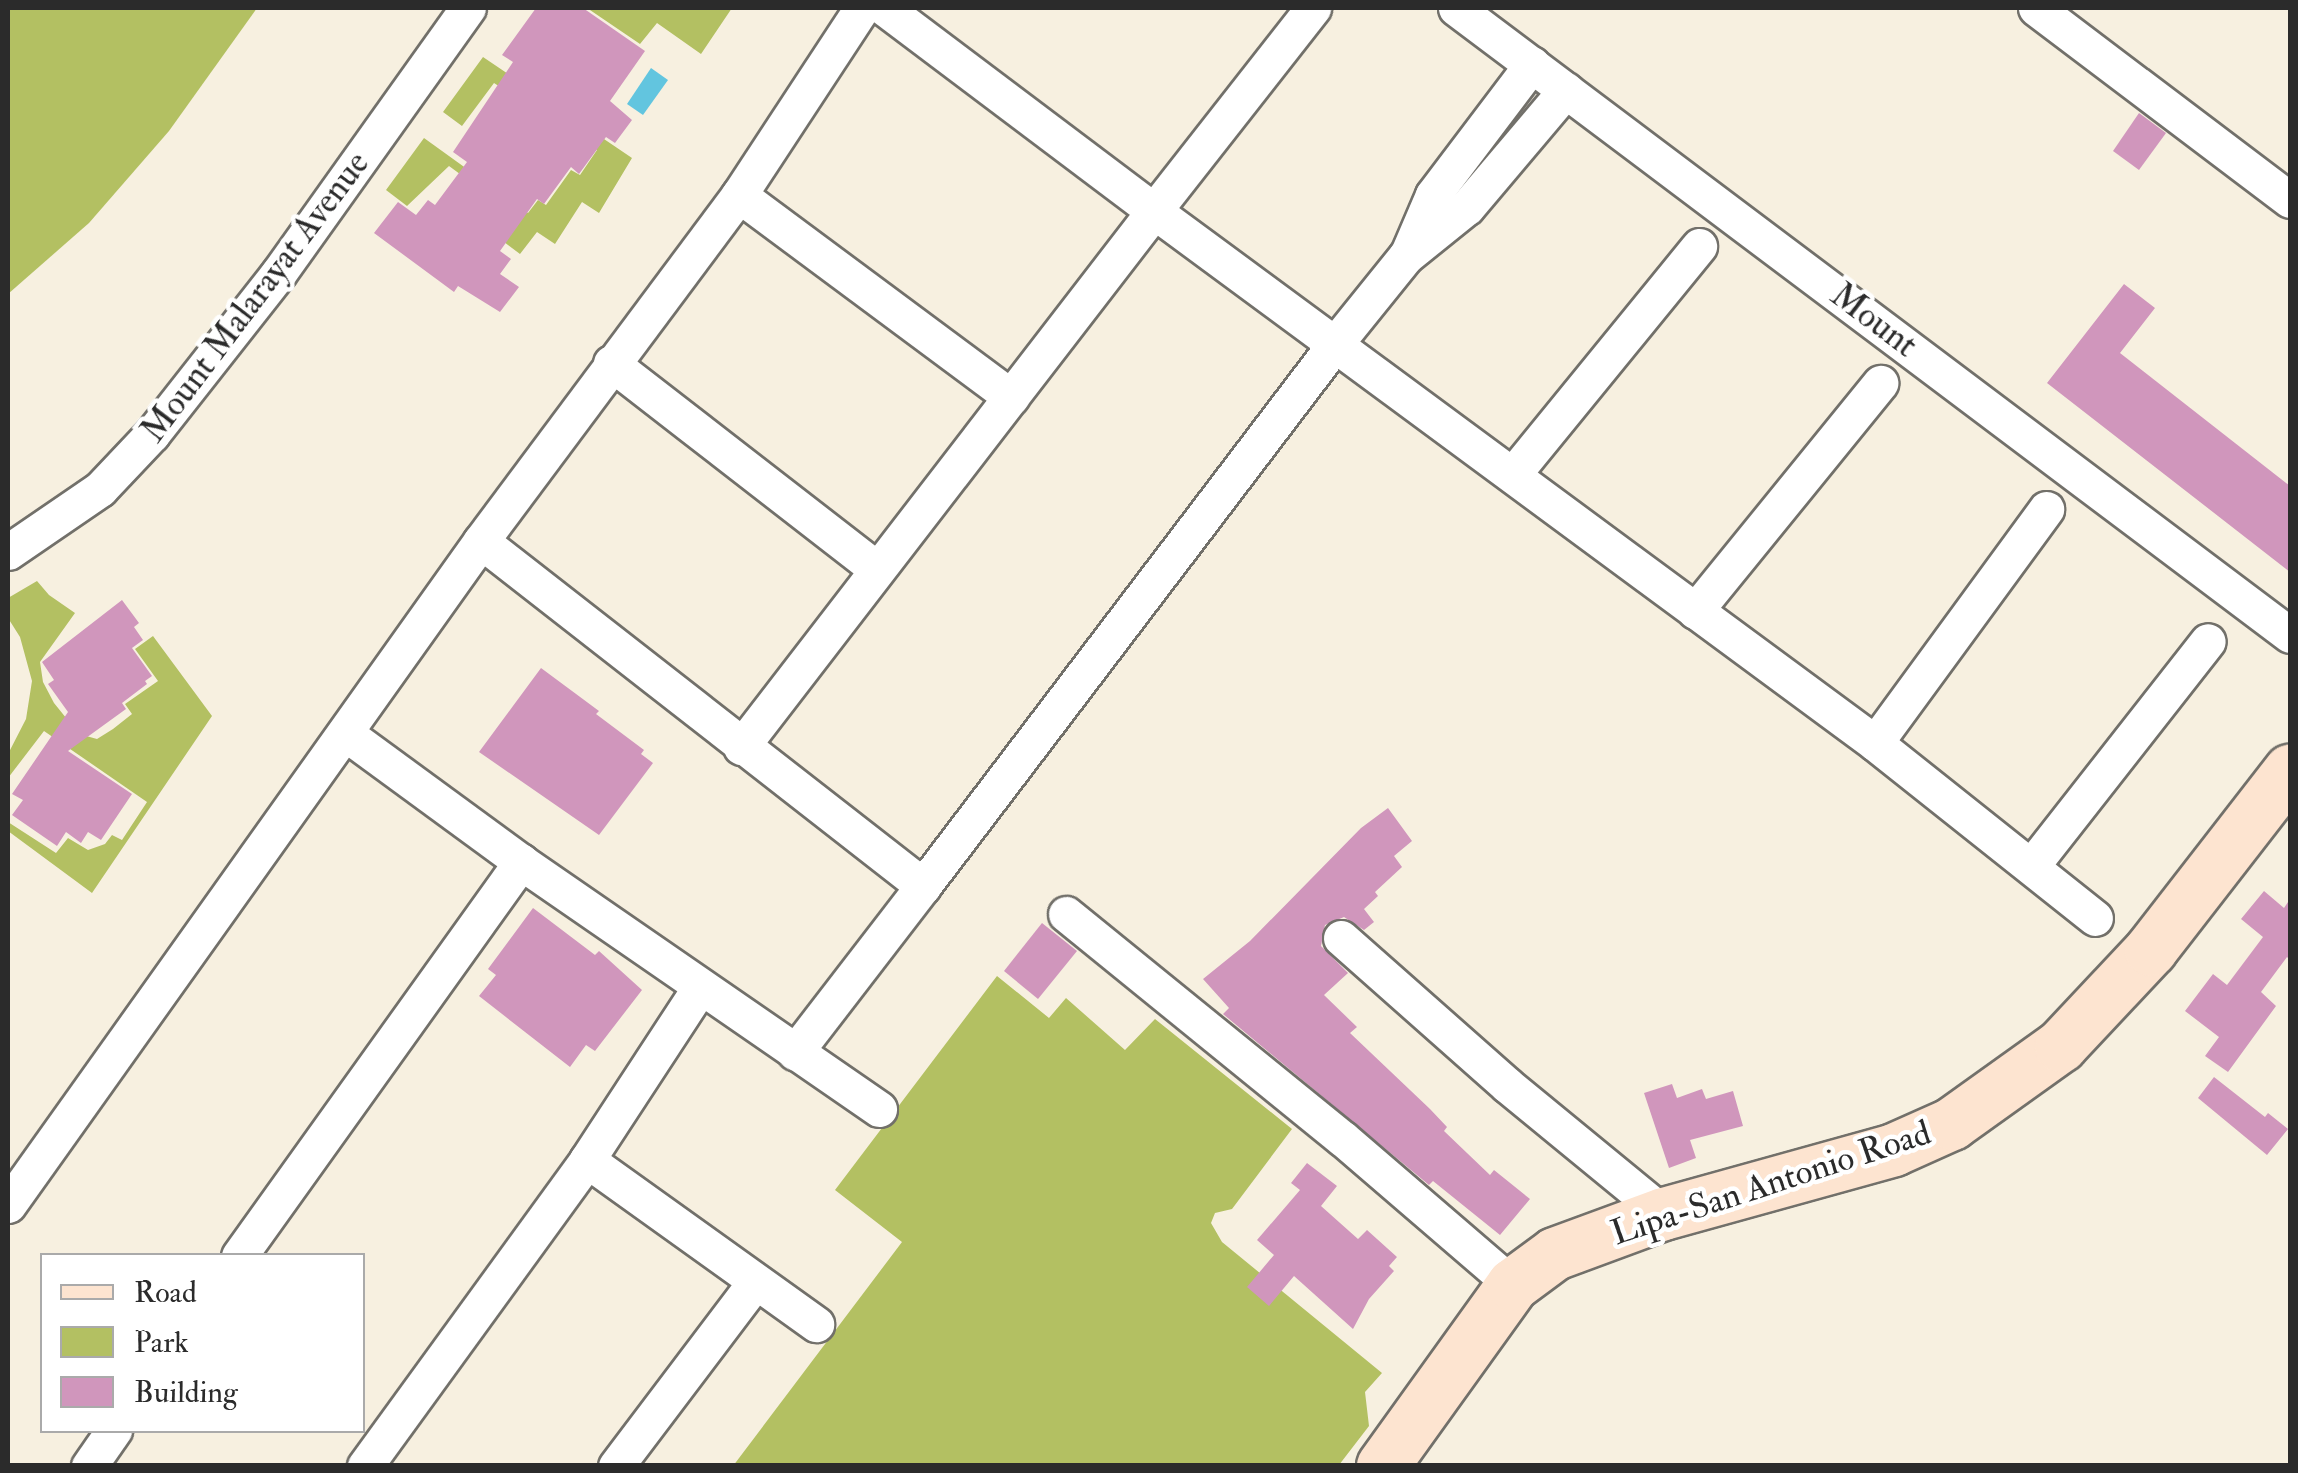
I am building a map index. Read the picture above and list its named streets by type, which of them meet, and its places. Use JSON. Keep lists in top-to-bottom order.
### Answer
{
  "streets": {
    "main road": ["Lipa-San Antonio Road"],
    "street": ["Mount Malarayat Avenue", "Mount"]
  },
  "legend": ["Road", "Park", "Building"]
}
